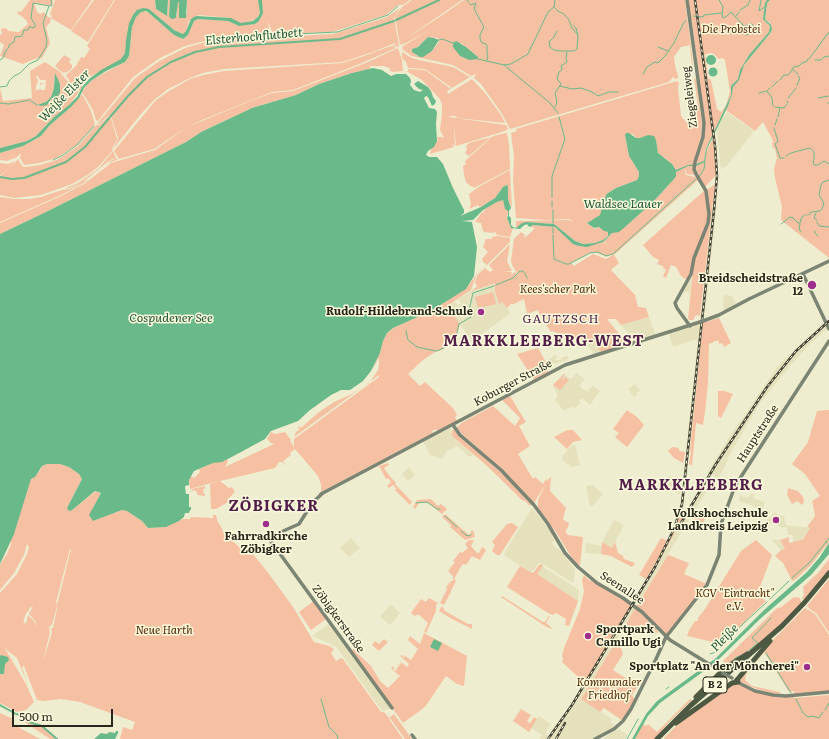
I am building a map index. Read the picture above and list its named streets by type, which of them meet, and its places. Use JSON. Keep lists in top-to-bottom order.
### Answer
{
  "streets": {
    "highway": ["B 2"],
    "main road": [
      "Ziegeleiweg",
      "Koburger Straße",
      "Hauptstraße",
      "Seenallee",
      "Zöbigkerstraße"
    ]
  },
  "crossings": [
    ["Ziegeleiweg", "Koburger Straße"],
    ["Koburger Straße", "Seenallee"],
    ["Koburger Straße", "Zöbigkerstraße"],
    ["Hauptstraße", "Seenallee"]
  ],
  "districts": [
    "GAUTZSCH",
    "MARKKLEEBERG-WEST",
    "MARKKLEEBERG",
    "ZÖBIGKER"
  ],
  "water": [
    "Elsterhochflutbett",
    "Weiße Elster",
    "Waldsee Lauer",
    "Cospudener See",
    "Pleiße"
  ],
  "parks": [
    "Die Probstei",
    "Kees'scher Park",
    "KGV \"Eintracht\" e.V.",
    "Neue Harth",
    "Kommunaler Friedhof"
  ],
  "places": [
    "Breidscheidstraße 12",
    "Rudolf-Hildebrand-Schule",
    "Volkshochschule Landkreis Leipzig",
    "Fahrradkirche Zöbigker",
    "Sportpark Camillo Ugi",
    "Sportplatz \"An der Möncherei\""
  ],
  "scale_bar": "500 m"
}
